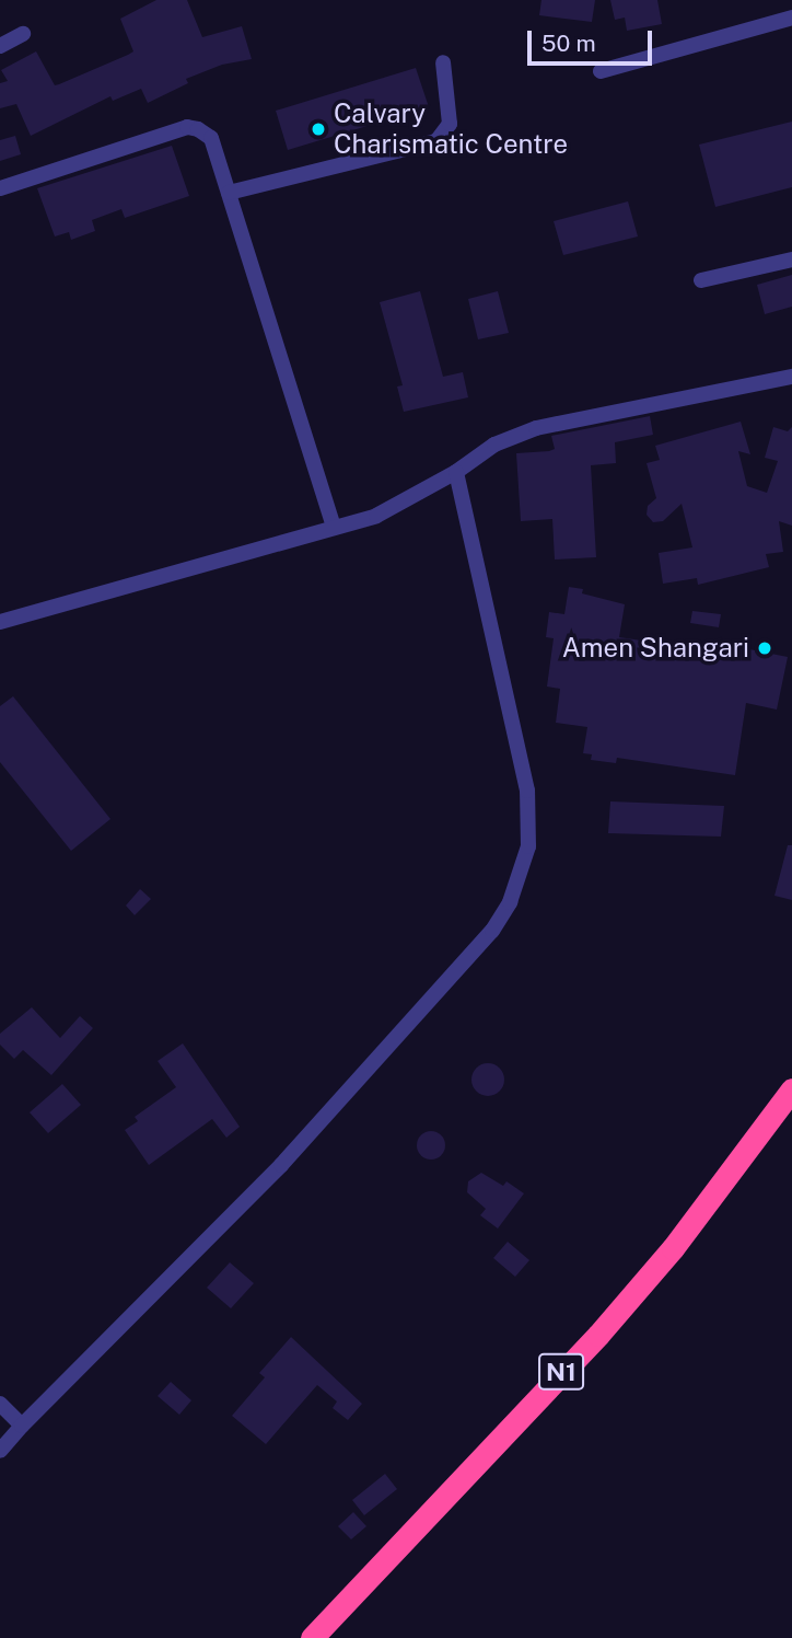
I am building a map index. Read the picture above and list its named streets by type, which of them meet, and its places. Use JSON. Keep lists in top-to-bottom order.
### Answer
{
  "streets": {
    "highway": ["N1"]
  },
  "places": ["Calvary Charismatic Centre", "Amen Shangari"],
  "scale_bar": "50 m"
}
